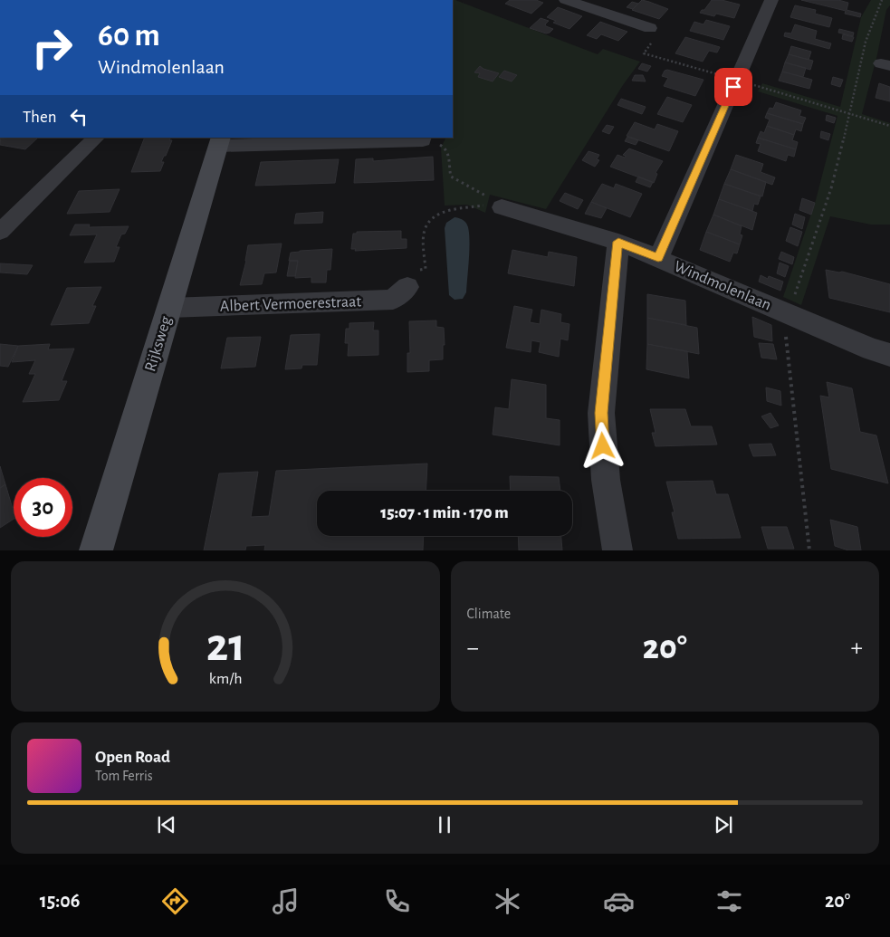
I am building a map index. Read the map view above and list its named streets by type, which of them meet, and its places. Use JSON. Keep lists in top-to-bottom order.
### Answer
{
  "streets": {
    "main road": ["Rijksweg"],
    "street": ["Windmolenlaan", "Albert Vermoerestraat"]
  },
  "crossings": [
    ["Albert Vermoerestraat", "Rijksweg"]
  ],
  "page": {
    "turn": ["60 m", "Windmolenlaan"],
    "then": "Then",
    "limit": "30",
    "trip": "15:07 · 1 min · 170 m",
    "tile": "Climate",
    "heat": ["−", "20°", "+"],
    "song": ["Open Road", "Tom Ferris"],
    "tabs": ["15:06", "20°"],
    "gauge": ["21", "km/h"]
  }
}
